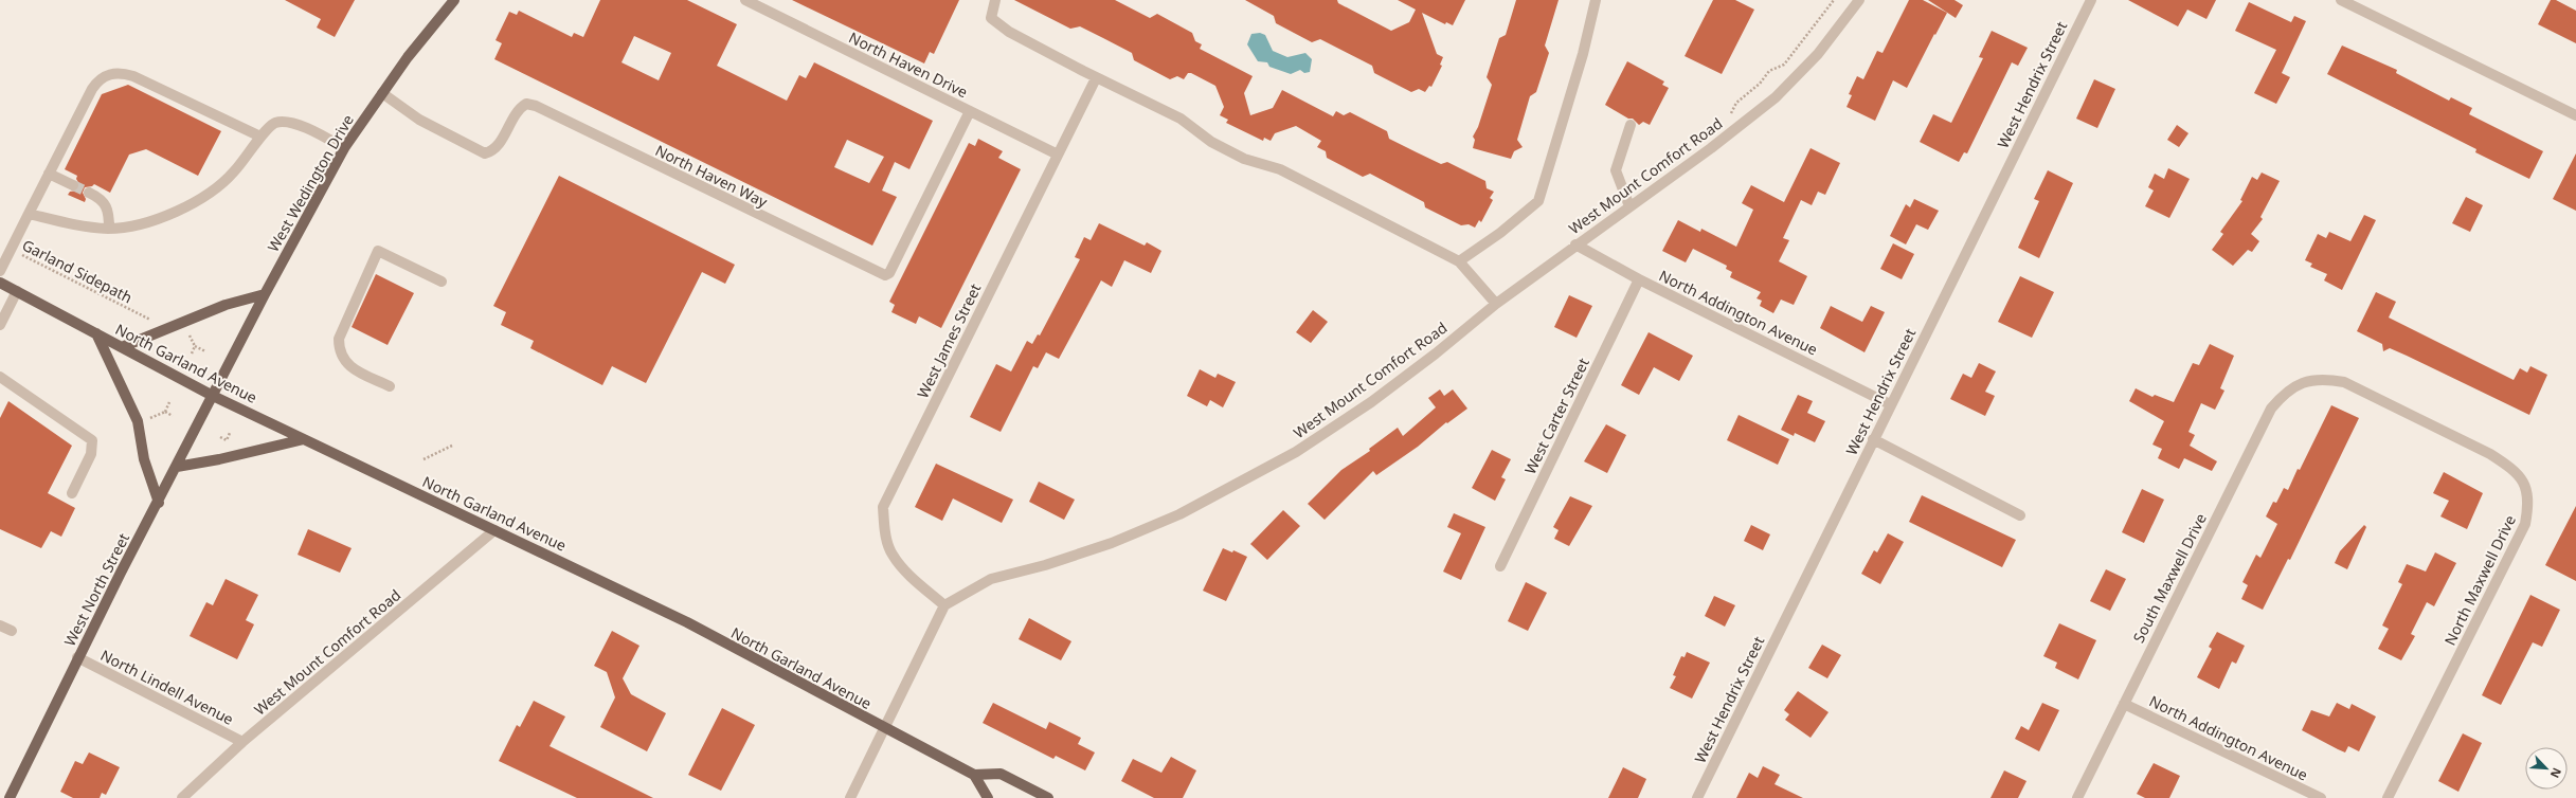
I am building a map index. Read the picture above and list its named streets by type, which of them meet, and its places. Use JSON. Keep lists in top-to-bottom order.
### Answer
{
  "streets": {
    "main road": ["West Wedington Drive", "North Garland Avenue", "West North Street"],
    "street": [
      "North Haven Drive",
      "West Hendrix Street",
      "North Haven Way",
      "West Mount Comfort Road",
      "North Addington Avenue",
      "West James Street",
      "West Carter Street",
      "South Maxwell Drive",
      "North Maxwell Drive",
      "North Lindell Avenue"
    ],
    "path": ["Garland Sidepath"]
  },
  "crossings": [
    ["North Haven Drive", "North Haven Way"],
    ["North Haven Drive", "West James Street"],
    ["West Hendrix Street", "North Addington Avenue"],
    ["North Haven Way", "West Wedington Drive"],
    ["West Mount Comfort Road", "North Addington Avenue"],
    ["West Mount Comfort Road", "West James Street"],
    ["West Mount Comfort Road", "North Garland Avenue"],
    ["West Mount Comfort Road", "North Lindell Avenue"],
    ["West Wedington Drive", "North Garland Avenue"],
    ["West Wedington Drive", "West North Street"],
    ["North Addington Avenue", "West Carter Street"],
    ["North Addington Avenue", "South Maxwell Drive"],
    ["North Garland Avenue", "West North Street"],
    ["South Maxwell Drive", "North Maxwell Drive"],
    ["West North Street", "North Lindell Avenue"]
  ],
  "north": "bottom right"
}
